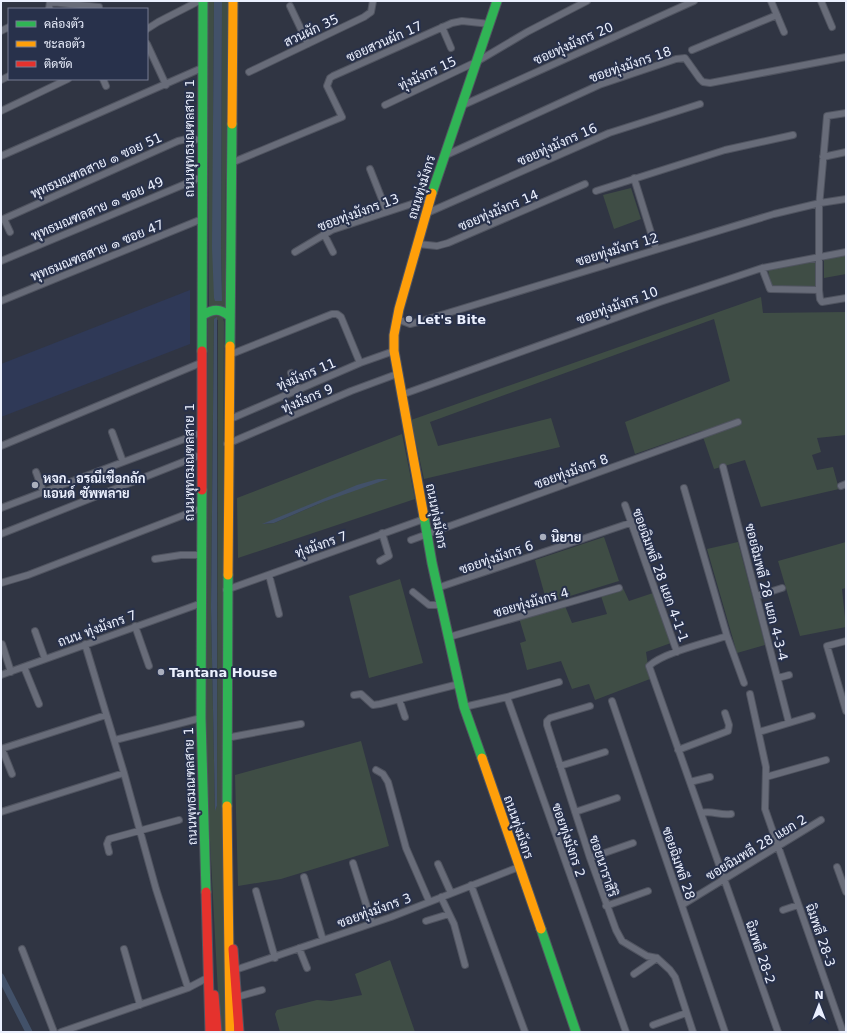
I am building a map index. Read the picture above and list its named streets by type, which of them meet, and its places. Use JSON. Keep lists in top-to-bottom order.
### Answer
{
  "streets": {
    "main road": ["ถนนพุทธมณฑลสาย 1", "ถนนทุ่งมังกร"],
    "street": [
      "สวนผัก 35",
      "ซอยสวนผัก 17",
      "ซอยทุ่งมังกร 20",
      "ซอยทุ่งมังกร 18",
      "ทุ่งมังกร 15",
      "ซอยทุ่งมังกร 16",
      "พุทธมณฑลสาย ๑ ซอย 51",
      "พุทธมณฑลสาย ๑ ซอย 49",
      "ซอยทุ่งมังกร 14",
      "ซอยทุ่งมังกร 13",
      "ซอยทุ่งมังกร 12",
      "พุทธมณฑลสาย ๑ ซอย 47",
      "ซอยทุ่งมังกร 10",
      "ทุ่งมังกร 11",
      "ทุ่งมังกร 9",
      "ซอยทุ่งมังกร 8",
      "ทุ่งมังกร 7",
      "ซอยทุ่งมังกร 6",
      "ซอยฉิมพลี 28 แยก 4-1-1",
      "ซอยฉิมพลี 28 แยก 4-3-4",
      "ซอยทุ่งมังกร 4",
      "ถนน ทุ่งมังกร 7",
      "ซอยทุ่งมังกร 2",
      "ซอยฉิมพลี 28 แยก 2",
      "ซอยฉิมพลี 28",
      "ซอยนาราสิริ",
      "ซอยทุ่งมังกร 3",
      "ฉิมพลี 28-3",
      "ฉิมพลี 28-2"
    ]
  },
  "crossings": [
    ["ซอยสวนผัก 17", "ถนนทุ่งมังกร"],
    ["ซอยทุ่งมังกร 20", "ถนนทุ่งมังกร"],
    ["ซอยทุ่งมังกร 18", "ถนนทุ่งมังกร"],
    ["ทุ่งมังกร 15", "ถนนทุ่งมังกร"],
    ["ถนนพุทธมณฑลสาย 1", "พุทธมณฑลสาย ๑ ซอย 51"],
    ["ถนนพุทธมณฑลสาย 1", "พุทธมณฑลสาย ๑ ซอย 49"],
    ["ถนนพุทธมณฑลสาย 1", "พุทธมณฑลสาย ๑ ซอย 47"],
    ["ถนนพุทธมณฑลสาย 1", "ถนน ทุ่งมังกร 7"],
    ["ซอยทุ่งมังกร 16", "ถนนทุ่งมังกร"],
    ["ถนนทุ่งมังกร", "ซอยทุ่งมังกร 14"],
    ["ถนนทุ่งมังกร", "ซอยทุ่งมังกร 13"],
    ["ถนนทุ่งมังกร", "ซอยทุ่งมังกร 12"],
    ["ถนนทุ่งมังกร", "ซอยทุ่งมังกร 10"],
    ["ถนนทุ่งมังกร", "ทุ่งมังกร 11"],
    ["ถนนทุ่งมังกร", "ทุ่งมังกร 9"],
    ["ถนนทุ่งมังกร", "ซอยทุ่งมังกร 8"],
    ["ถนนทุ่งมังกร", "ทุ่งมังกร 7"],
    ["ถนนทุ่งมังกร", "ซอยทุ่งมังกร 6"],
    ["ถนนทุ่งมังกร", "ซอยทุ่งมังกร 4"],
    ["ถนนทุ่งมังกร", "ซอยทุ่งมังกร 3"],
    ["ซอยทุ่งมังกร 6", "ซอยฉิมพลี 28 แยก 4-1-1"],
    ["ซอยฉิมพลี 28 แยก 4-1-1", "ฉิมพลี 28-2"],
    ["ซอยฉิมพลี 28 แยก 2", "ซอยฉิมพลี 28"],
    ["ซอยฉิมพลี 28 แยก 2", "ฉิมพลี 28-3"],
    ["ซอยฉิมพลี 28 แยก 2", "ฉิมพลี 28-2"]
  ],
  "places": [
    "Let's Bite",
    "หจก. อรุณีเชือกถัก แอนด์ ซัพพลาย",
    "นิยาย",
    "Tantana House"
  ],
  "legend": ["คล่องตัว", "ชะลอตัว", "ติดขัด"],
  "north": "top"
}
